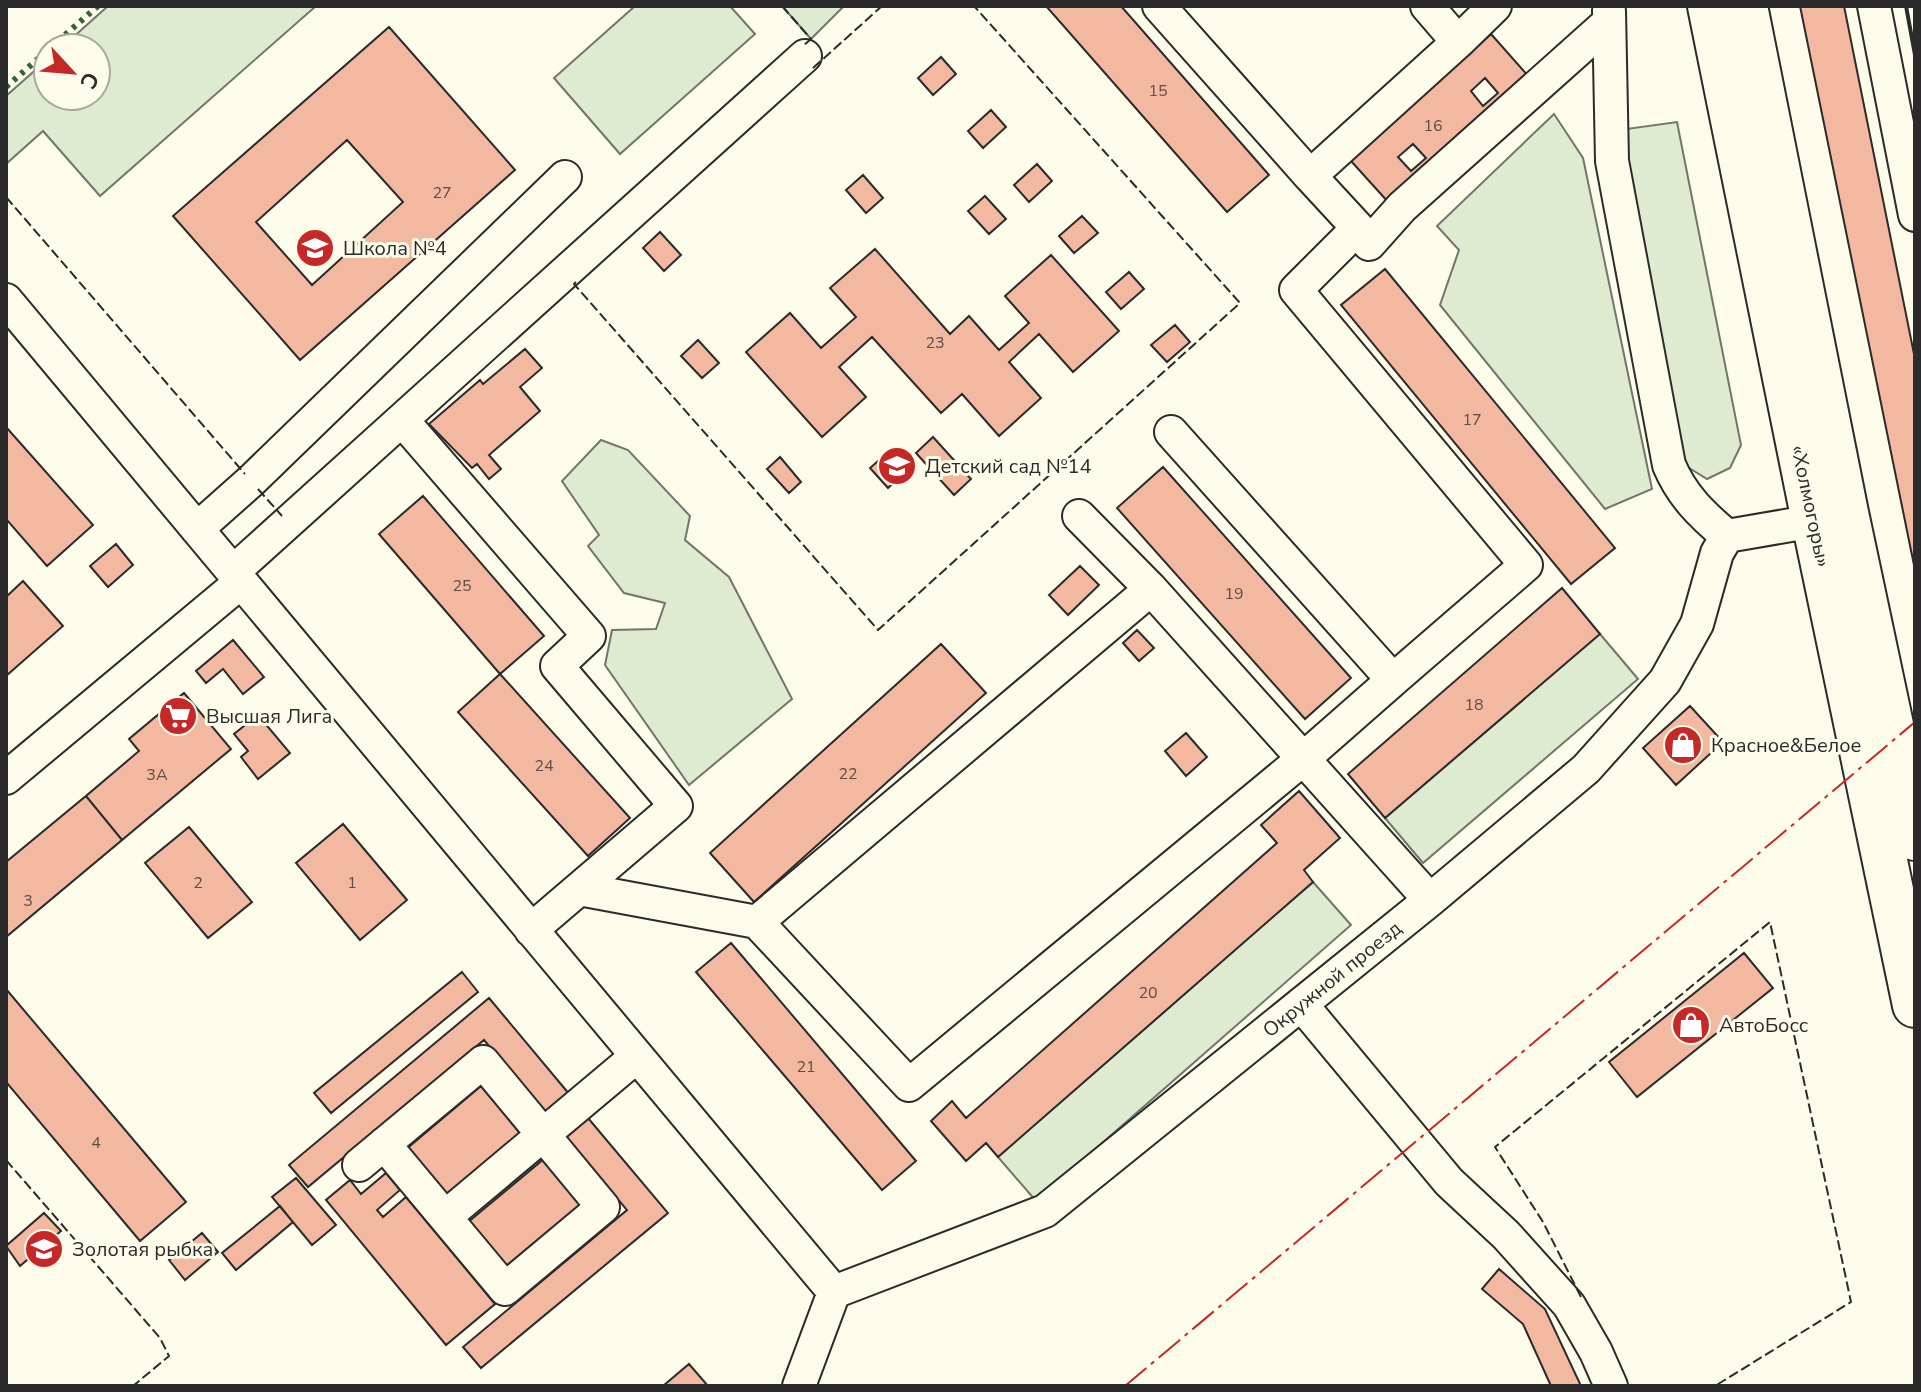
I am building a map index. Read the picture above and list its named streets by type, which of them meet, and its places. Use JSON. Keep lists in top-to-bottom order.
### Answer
{
  "streets": {
    "highway": ["«Холмогоры»"],
    "street": ["Окружной проезд"]
  },
  "places": {
    "school or university": ["Школа №4", "Детский сад №14", "Золотая рыбка"],
    "supermarket": ["Высшая Лига"],
    "shop": ["Красное&Белое", "АвтоБосс"]
  },
  "house_numbers": [
    "15",
    "16",
    "27",
    "23",
    "17",
    "25",
    "19",
    "18",
    "24",
    "22",
    "3А",
    "2",
    "1",
    "3",
    "20",
    "21",
    "4"
  ],
  "north": "bottom right"
}
